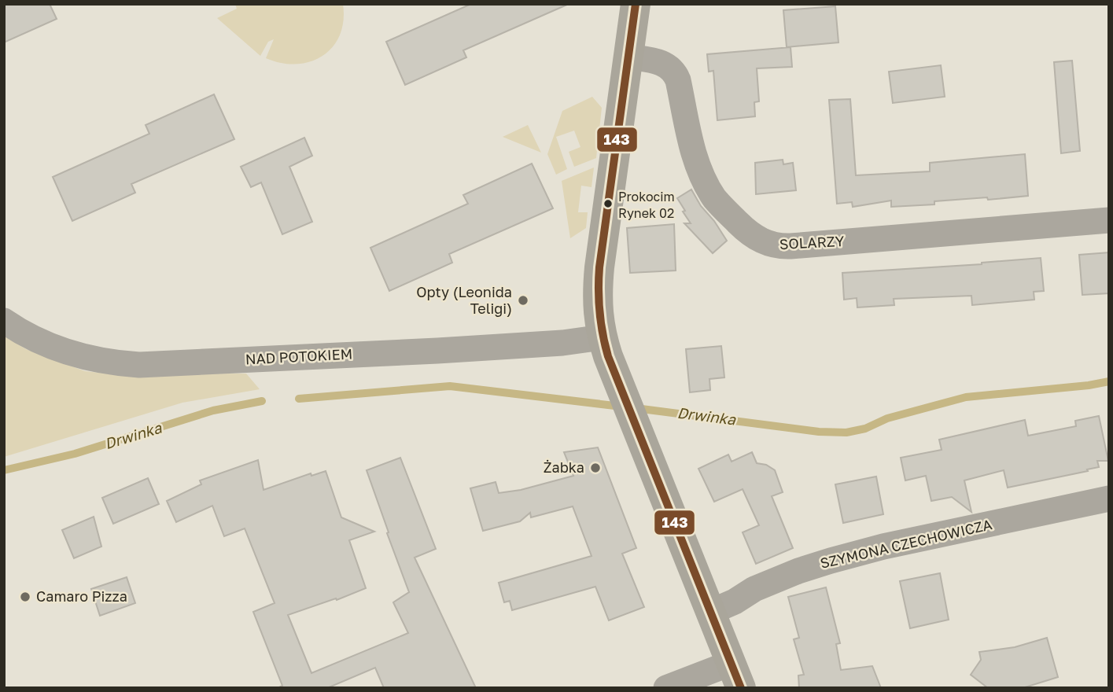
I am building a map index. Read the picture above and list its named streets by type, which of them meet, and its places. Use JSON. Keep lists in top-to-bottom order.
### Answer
{
  "streets": {
    "street": ["SOLARZY", "NAD POTOKIEM", "SZYMONA CZECHOWICZA"]
  },
  "water": ["Drwinka"],
  "places": [
    "Prokocim Rynek 02",
    "Opty (Leonida Teligi)",
    "Żabka",
    "Camaro Pizza"
  ],
  "lines": ["transit line 143"]
}
